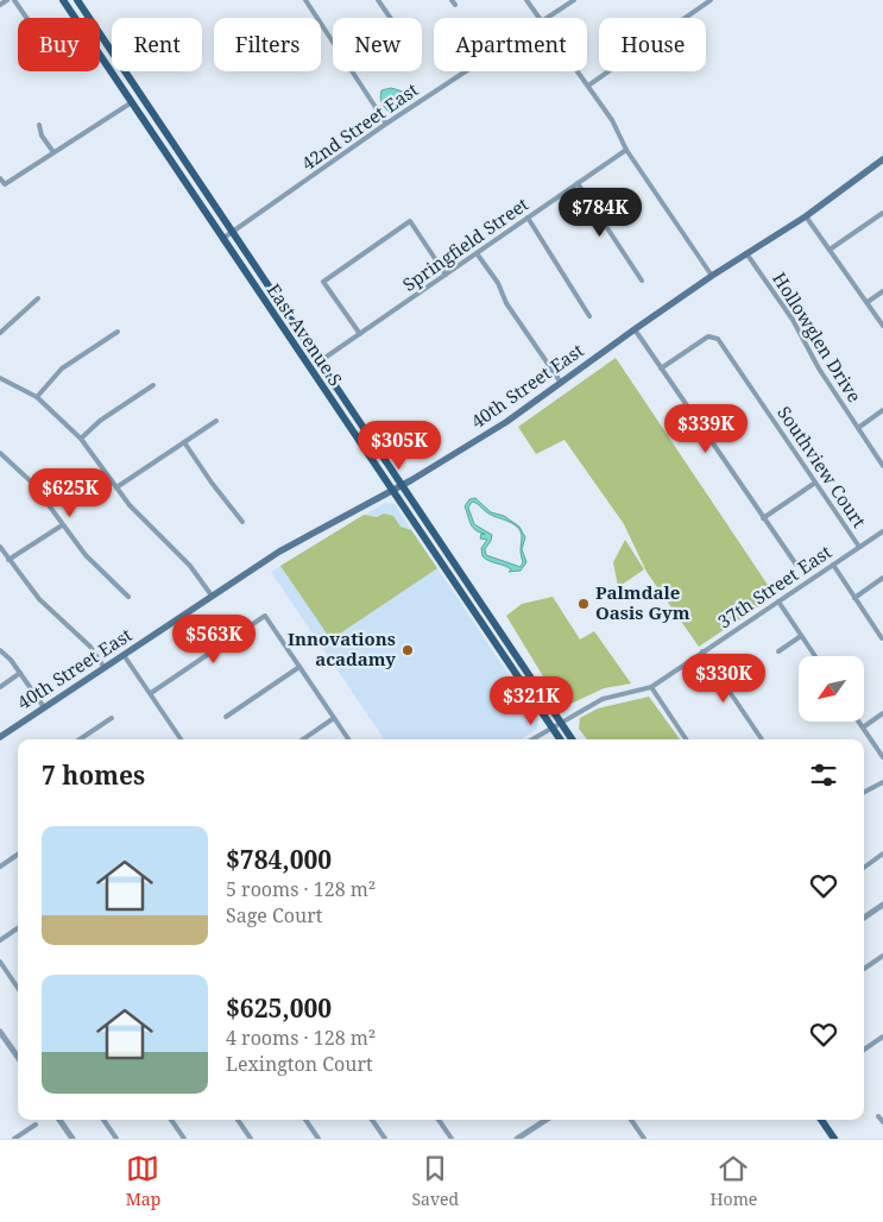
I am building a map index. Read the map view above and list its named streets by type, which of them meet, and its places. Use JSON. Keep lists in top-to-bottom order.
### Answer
{
  "streets": {
    "main road": ["East Avenue S", "40th Street East"],
    "street": [
      "42nd Street East",
      "Springfield Street",
      "Hollowglen Drive",
      "Southview Court",
      "37th Street East"
    ]
  },
  "crossings": [
    ["42nd Street East", "East Avenue S"],
    ["Springfield Street", "East Avenue S"],
    ["East Avenue S", "40th Street East"],
    ["East Avenue S", "37th Street East"],
    ["Hollowglen Drive", "40th Street East"],
    ["Southview Court", "37th Street East"]
  ],
  "places": ["Palmdale Oasis Gym", "Innovations acadamy"],
  "north": "bottom left",
  "page": {
    "chip": [
      "Buy",
      "Rent",
      "Filters",
      "New",
      "Apartment",
      "House"
    ],
    "price": [
      "$784K",
      "$339K",
      "$305K",
      "$625K",
      "$563K",
      "$330K",
      "$321K"
    ],
    "heading": "7 homes",
    "list": [
      {
        "name": "$784,000",
        "note": "5 rooms · 128 m² · Sage Court"
      },
      {
        "name": "$625,000",
        "note": "4 rooms · 128 m² · Lexington Court"
      }
    ],
    "tabs": ["Map", "Saved", "Home"]
  }
}
